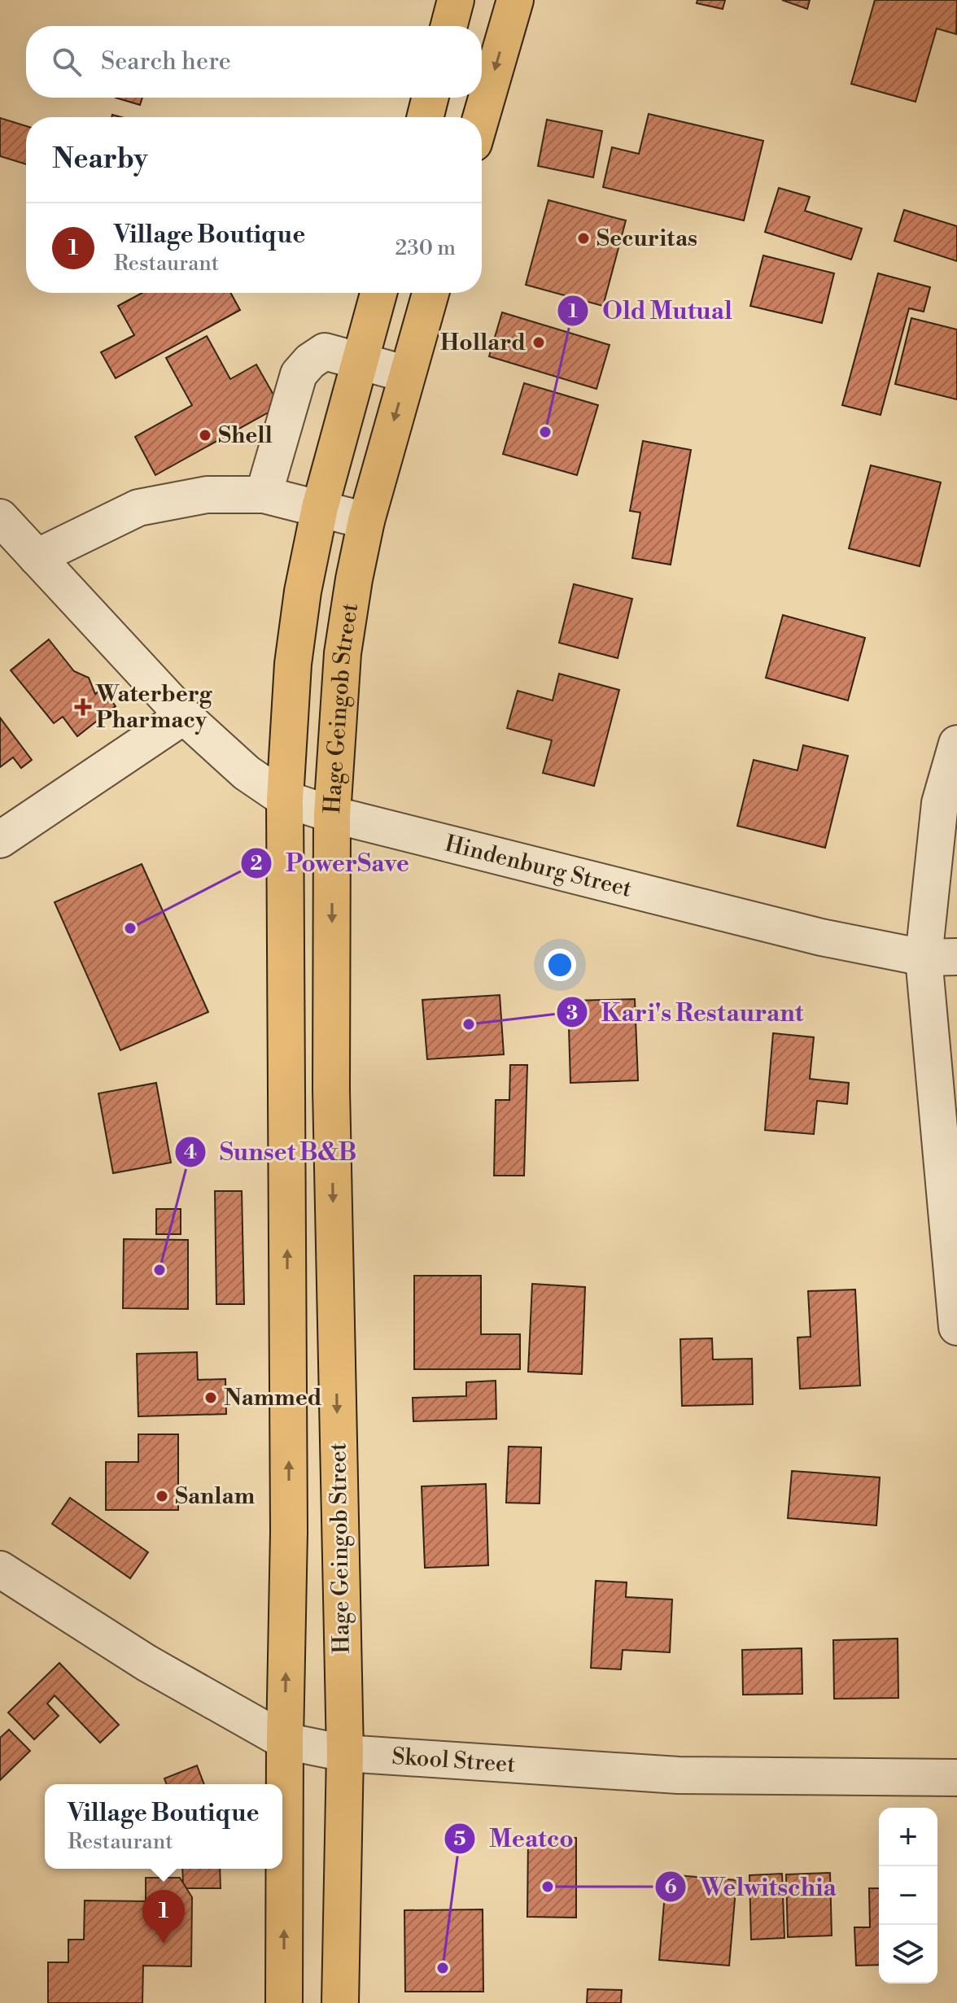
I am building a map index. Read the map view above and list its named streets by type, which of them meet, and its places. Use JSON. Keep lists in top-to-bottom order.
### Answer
{
  "streets": {
    "highway": ["Hage Geingob Street"],
    "street": ["Hindenburg Street", "Skool Street"]
  },
  "crossings": [
    ["Hage Geingob Street", "Hindenburg Street"],
    ["Hage Geingob Street", "Skool Street"]
  ],
  "places": {
    "other": [
      "Securitas",
      "Hollard",
      "Old Mutual",
      "Shell",
      "PowerSave",
      "Kari's Restaurant",
      "Sunset B&B",
      "Nammed",
      "Sanlam",
      "Welwitschia",
      "Meatco"
    ],
    "health": ["Waterberg Pharmacy"]
  },
  "page": {
    "search": "Search here",
    "heading": "Nearby",
    "list": [
      {
        "mark": "1",
        "name": "Village Boutique",
        "note": "Restaurant",
        "value": "230 m"
      }
    ],
    "popup": ["Village Boutique", "Restaurant"],
    "map_buttons": ["+", "−"],
    "pins": "1"
  }
}
